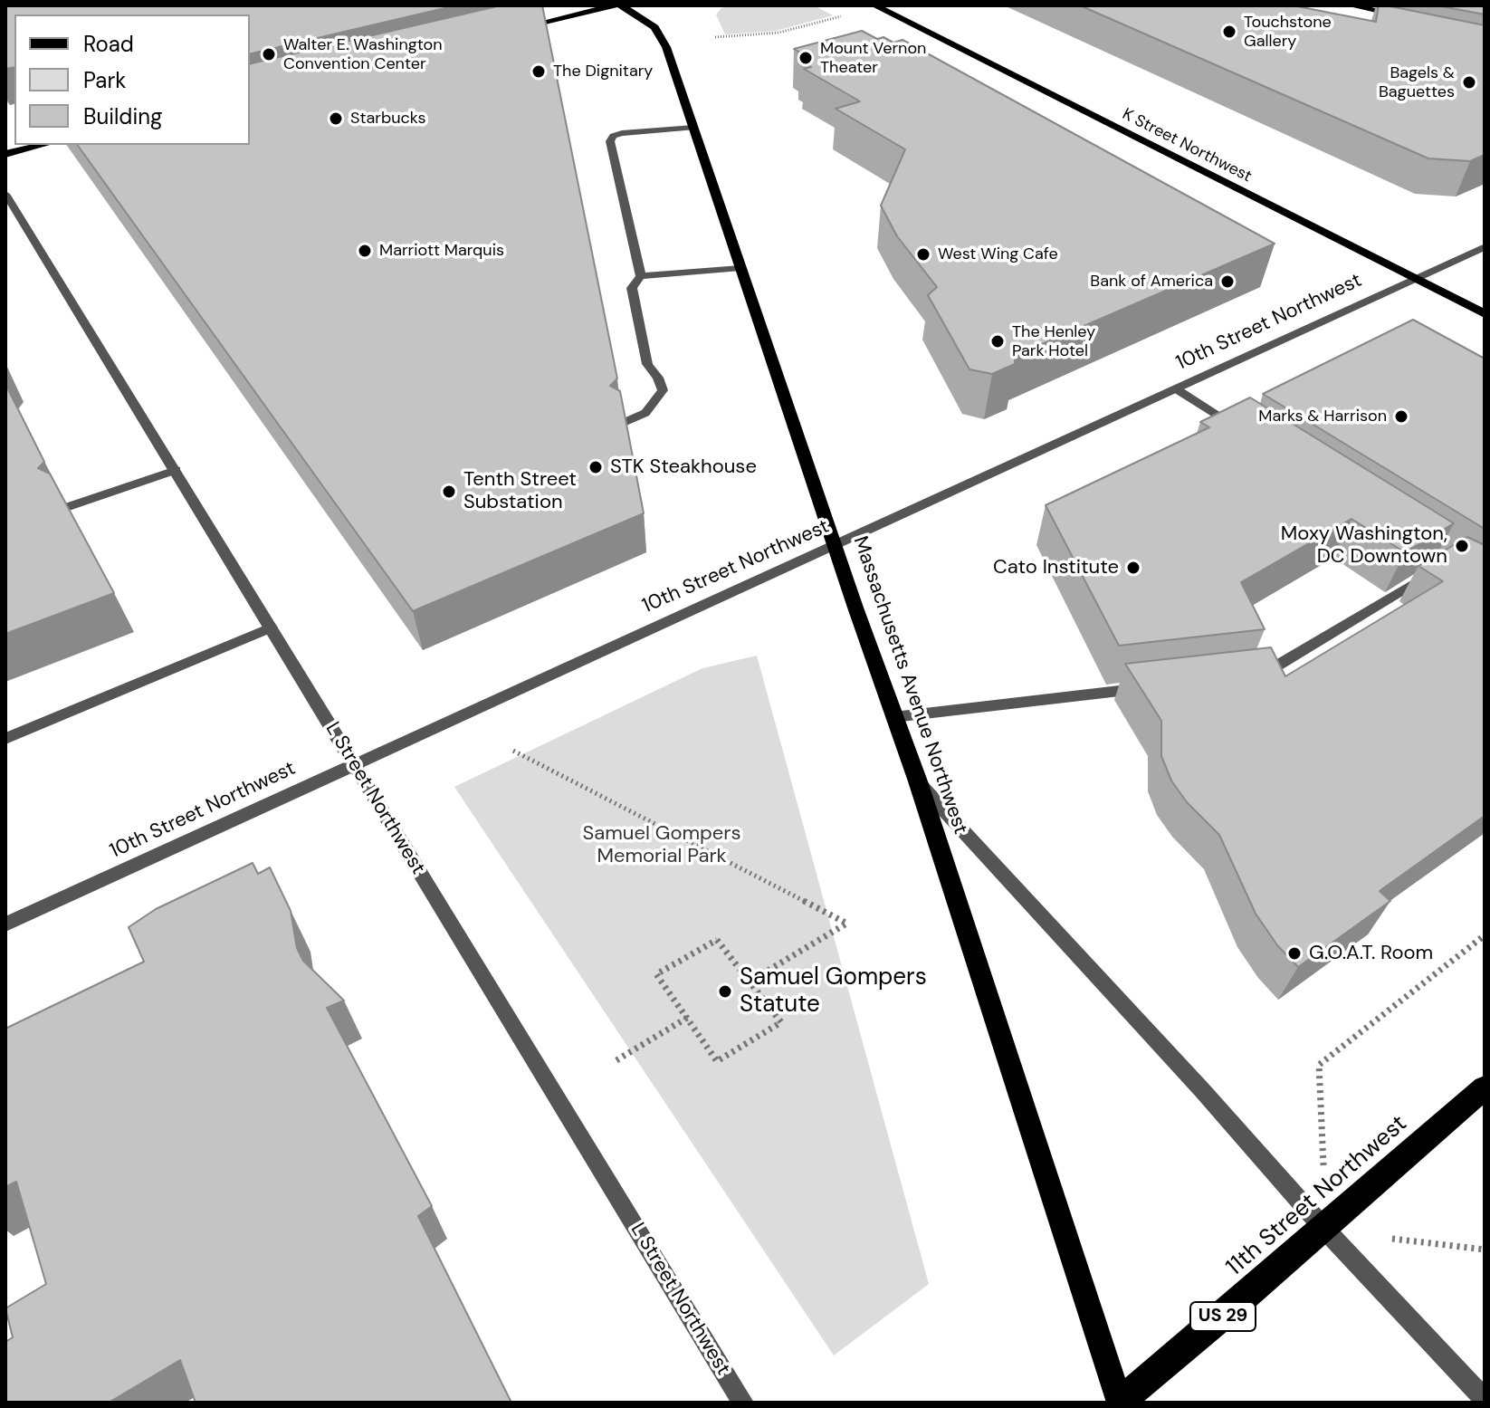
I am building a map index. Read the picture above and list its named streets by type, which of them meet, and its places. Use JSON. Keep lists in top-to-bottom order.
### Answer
{
  "streets": {
    "highway": ["11th Street Northwest", "US 29"],
    "main road": ["K Street Northwest", "Massachusetts Avenue Northwest"],
    "street": ["10th Street Northwest", "L Street Northwest"]
  },
  "crossings": [
    ["K Street Northwest", "10th Street Northwest"],
    ["10th Street Northwest", "Massachusetts Avenue Northwest"],
    ["10th Street Northwest", "L Street Northwest"],
    ["Massachusetts Avenue Northwest", "11th Street Northwest"]
  ],
  "parks": ["Samuel Gompers Memorial Park"],
  "places": [
    "Touchstone Gallery",
    "Walter E. Washington Convention Center",
    "Mount Vernon Theater",
    "The Dignitary",
    "Bagels & Baguettes",
    "Starbucks",
    "Marriott Marquis",
    "West Wing Cafe",
    "Bank of America",
    "The Henley Park Hotel",
    "Marks & Harrison",
    "STK Steakhouse",
    "Tenth Street Substation",
    "Moxy Washington, DC Downtown",
    "Cato Institute",
    "G.O.A.T. Room",
    "Samuel Gompers Statute"
  ],
  "legend": ["Road", "Park", "Building"]
}
